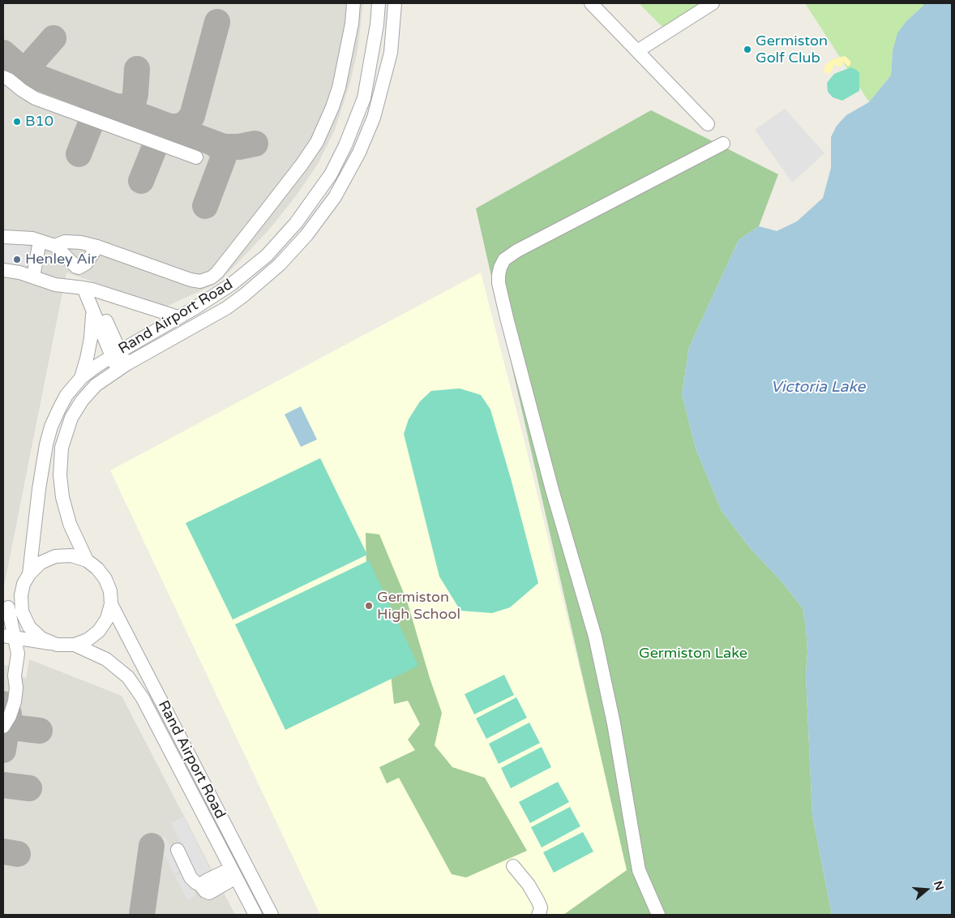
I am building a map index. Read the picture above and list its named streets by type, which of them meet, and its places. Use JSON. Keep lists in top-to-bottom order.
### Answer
{
  "streets": {
    "street": ["Rand Airport Road"]
  },
  "water": ["Victoria Lake"],
  "parks": ["Germiston Lake"],
  "places": [
    "Germiston Golf Club",
    "B10",
    "Henley Air",
    "Germiston High School"
  ],
  "north": "right"
}
